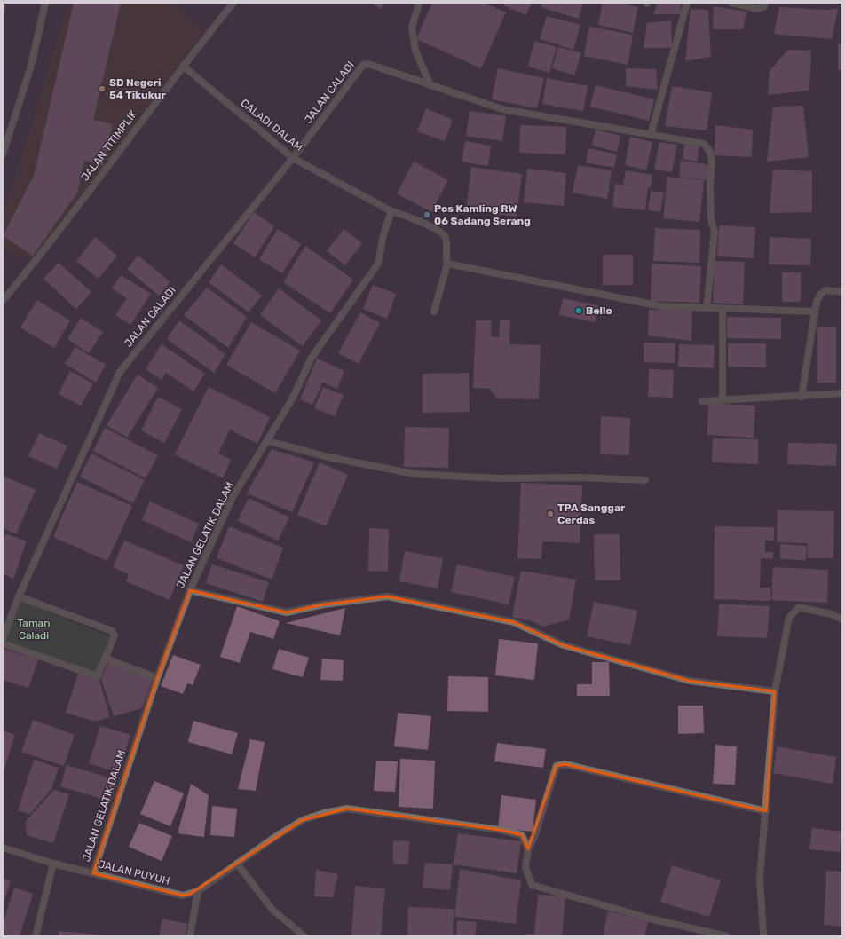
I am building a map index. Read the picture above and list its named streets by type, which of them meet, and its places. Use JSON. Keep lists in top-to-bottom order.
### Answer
{
  "streets": {
    "street": [
      "JALAN CALADI",
      "CALADI DALAM",
      "JALAN TITIMPLIK",
      "JALAN GELATIK DALAM",
      "JALAN PUYUH"
    ]
  },
  "crossings": [
    ["JALAN CALADI", "CALADI DALAM"],
    ["CALADI DALAM", "JALAN TITIMPLIK"],
    ["CALADI DALAM", "JALAN GELATIK DALAM"],
    ["JALAN GELATIK DALAM", "JALAN PUYUH"]
  ],
  "parks": ["Taman Caladi"],
  "places": [
    "SD Negeri 54 Tikukur",
    "Pos Kamling RW 06 Sadang Serang",
    "Bello",
    "TPA Sanggar Cerdas"
  ]
}
